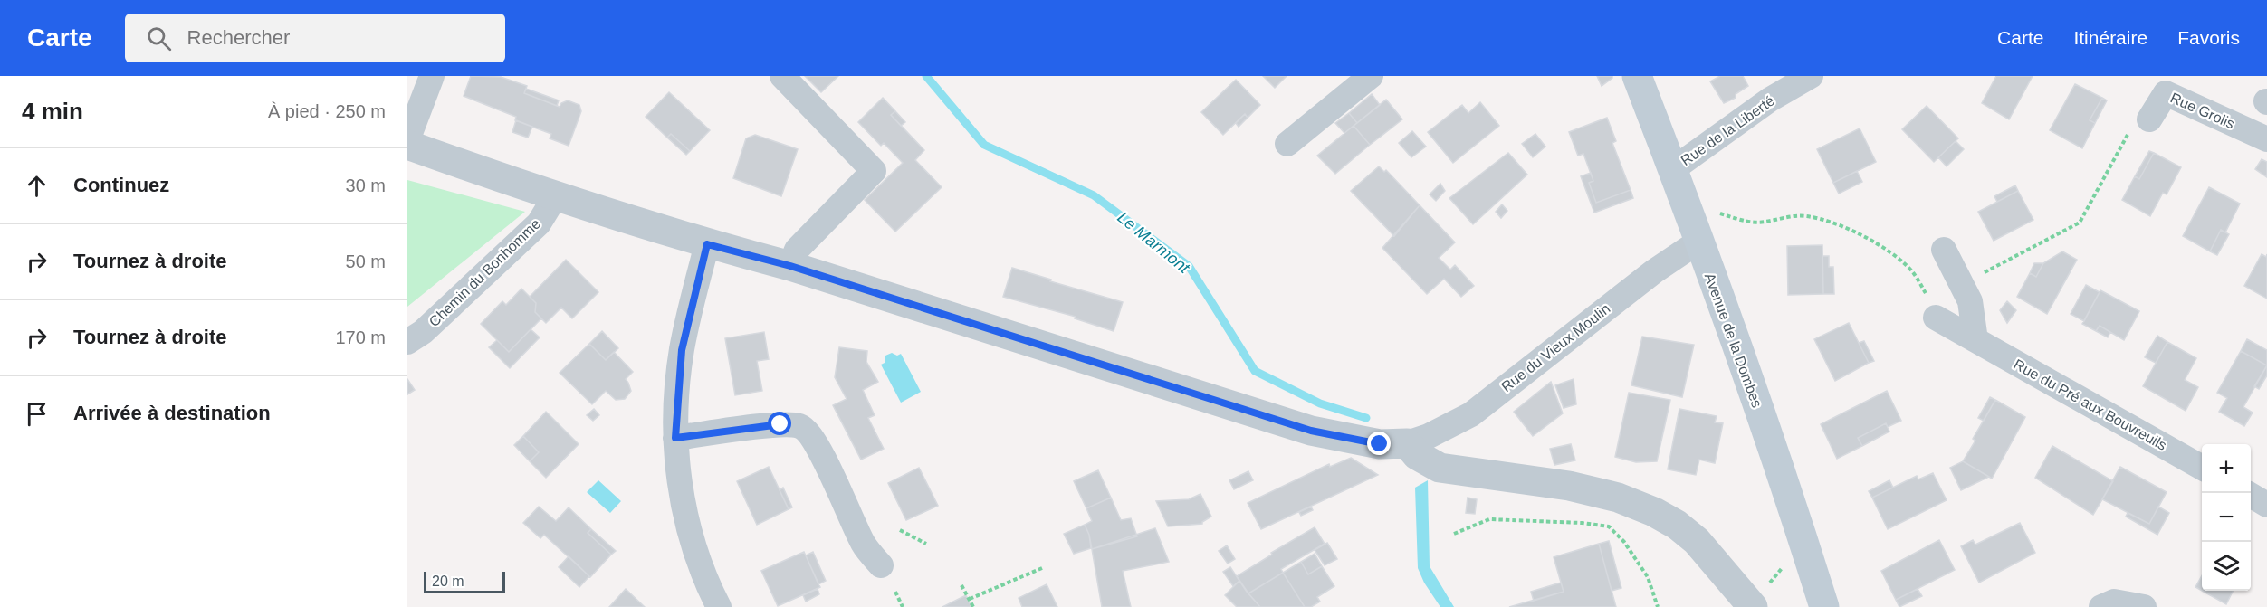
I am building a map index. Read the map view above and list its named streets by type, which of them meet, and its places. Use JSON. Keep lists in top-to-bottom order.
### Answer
{
  "streets": {
    "main road": ["Avenue de la Dombes"],
    "street": [
      "Rue Grolis",
      "Rue de la Liberté",
      "Chemin du Bonhomme",
      "Rue du Vieux Moulin",
      "Rue du Pré aux Bouvreuils"
    ]
  },
  "crossings": [
    ["Rue de la Liberté", "Avenue de la Dombes"],
    ["Avenue de la Dombes", "Rue du Vieux Moulin"]
  ],
  "water": ["Le Marmont"],
  "scale_bar": "20 m",
  "page": {
    "header": "Carte",
    "search": "Rechercher",
    "nav": ["Carte", "Itinéraire", "Favoris"],
    "heading": ["4 min", "À pied · 250 m"],
    "list": [
      ["Continuez", "30 m"],
      ["Tournez à droite", "50 m"],
      ["Tournez à droite", "170 m"],
      "Arrivée à destination"
    ],
    "map_buttons": ["+", "−"],
    "scale": "20 m"
  }
}
